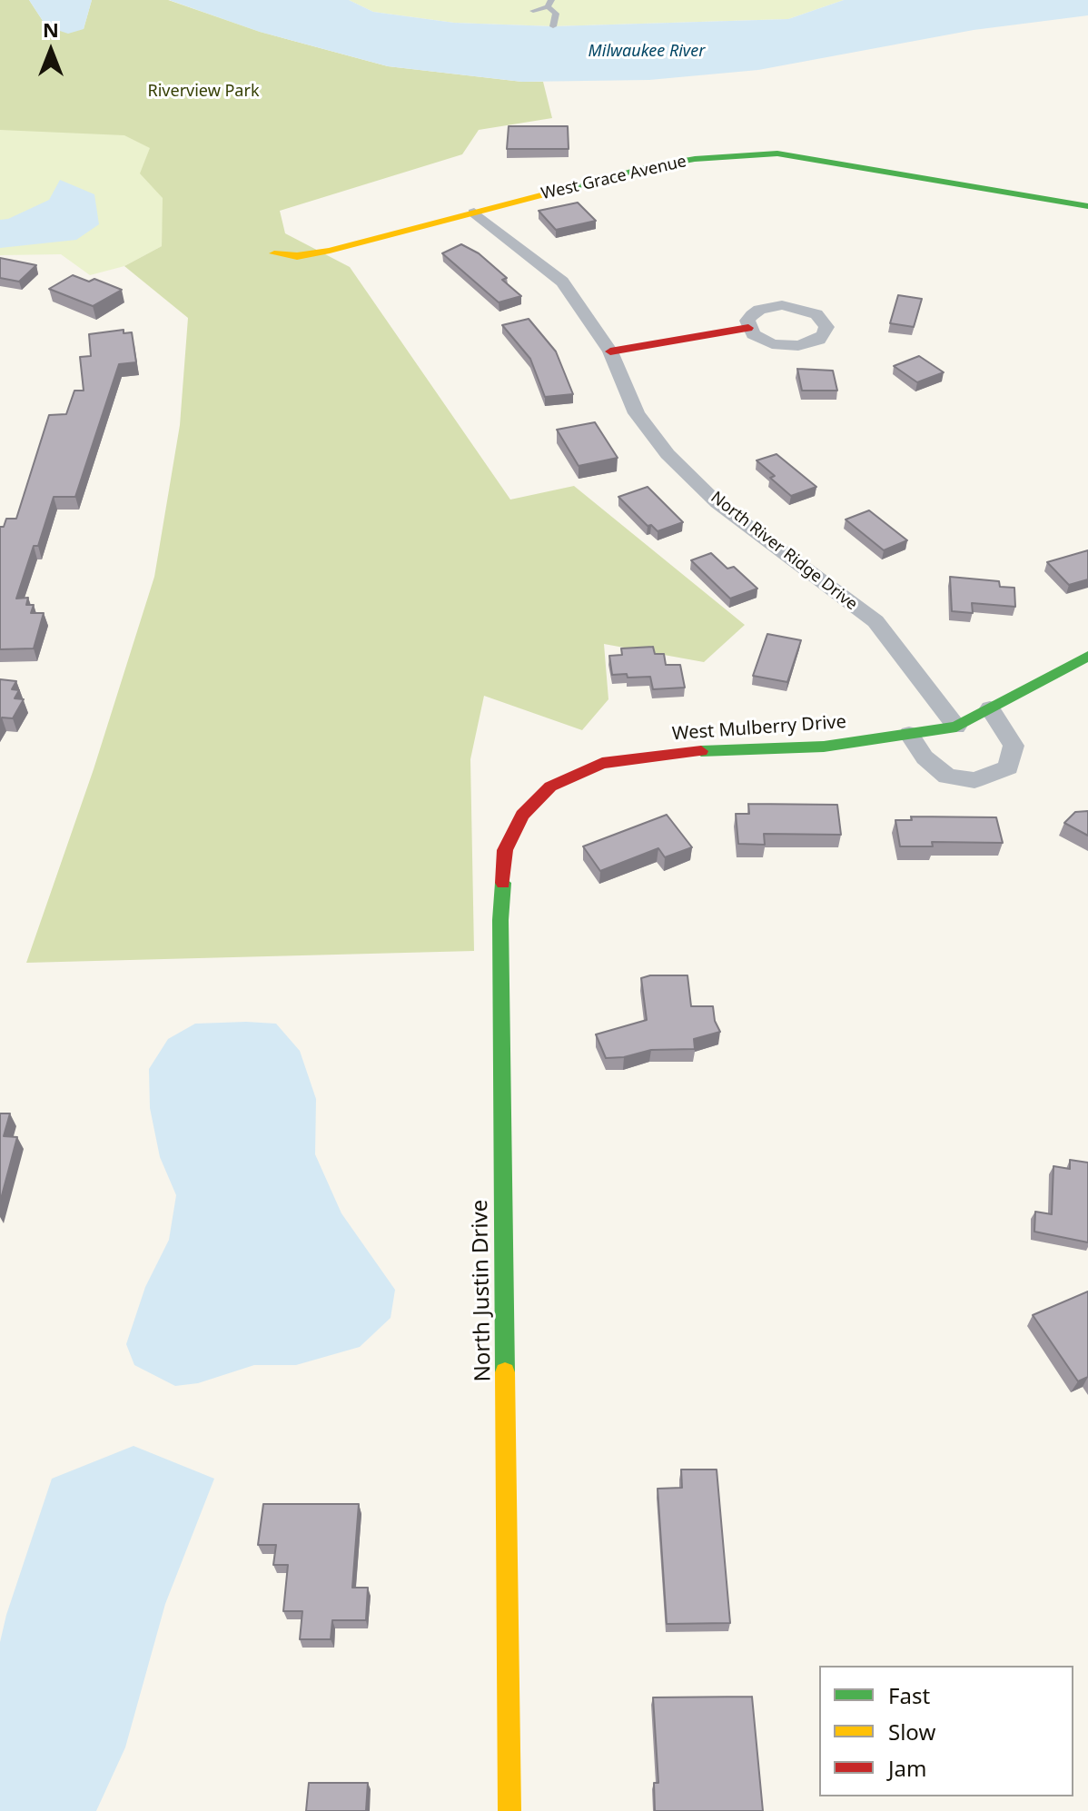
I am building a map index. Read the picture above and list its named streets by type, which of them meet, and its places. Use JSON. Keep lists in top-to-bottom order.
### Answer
{
  "streets": {
    "street": [
      "West Grace Avenue",
      "North River Ridge Drive",
      "West Mulberry Drive",
      "North Justin Drive"
    ]
  },
  "crossings": [
    ["West Grace Avenue", "North River Ridge Drive"],
    ["North River Ridge Drive", "West Mulberry Drive"],
    ["West Mulberry Drive", "North Justin Drive"]
  ],
  "water": ["Milwaukee River"],
  "parks": ["Riverview Park"],
  "legend": ["Fast", "Slow", "Jam"],
  "north": "top"
}
